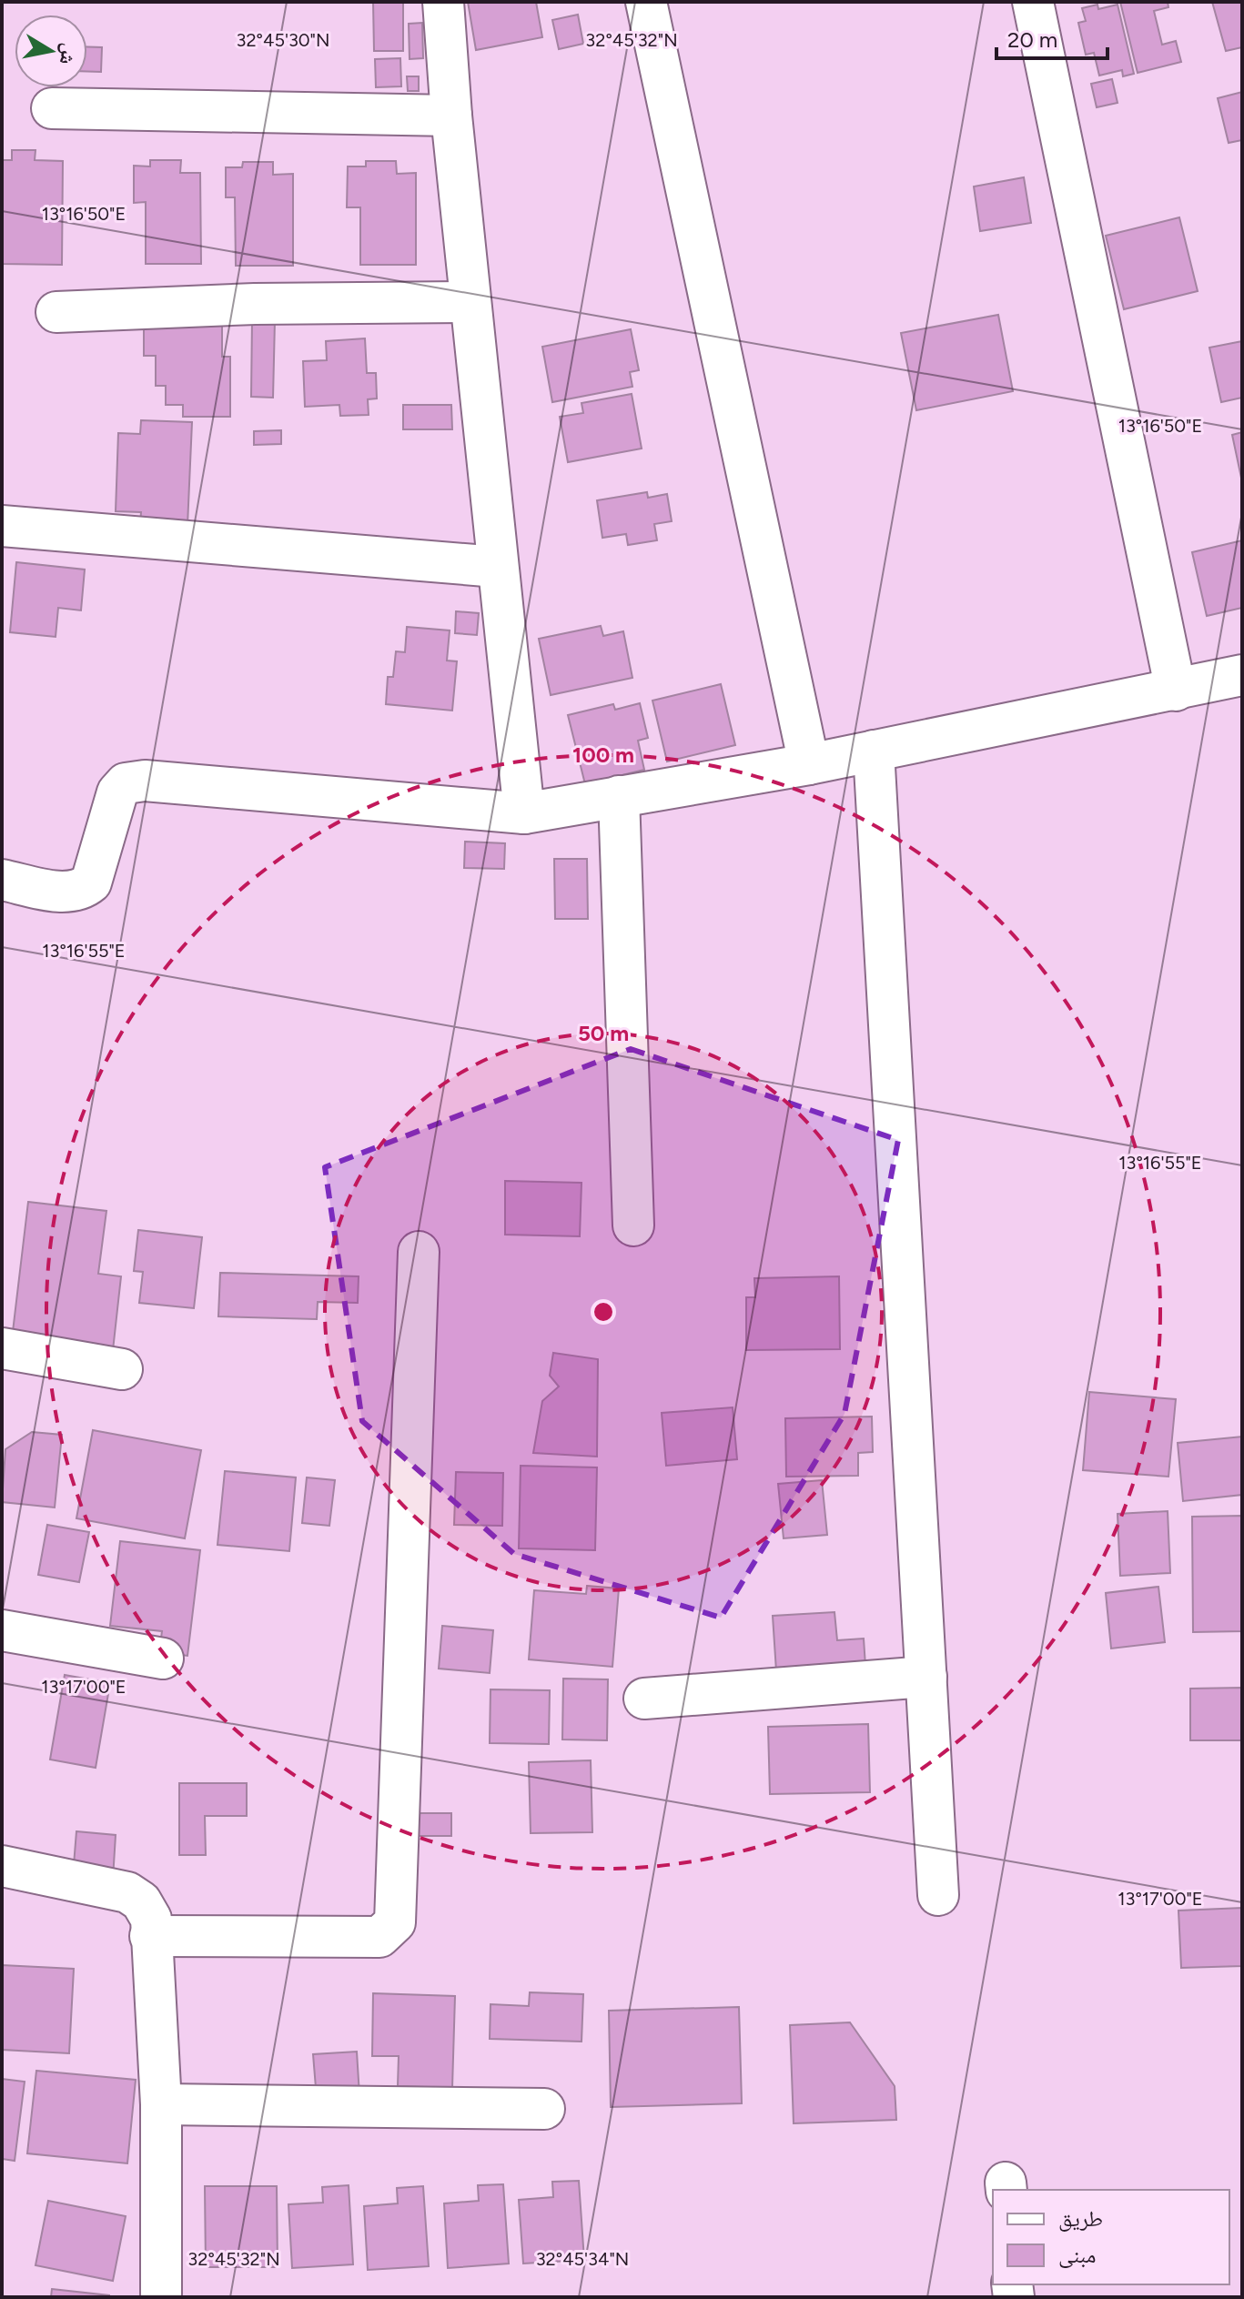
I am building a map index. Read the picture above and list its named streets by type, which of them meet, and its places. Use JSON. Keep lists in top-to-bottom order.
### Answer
{
  "legend": ["طريق", "مبنى"],
  "scale_bar": "20 m",
  "north": "right",
  "coordinates": [
    "32°45'32\"N",
    "32°45'30\"N",
    "13°16'50\"E",
    "13°16'55\"E",
    "13°17'00\"E",
    "32°45'34\"N"
  ],
  "rings": ["100 m", "50 m"]
}
